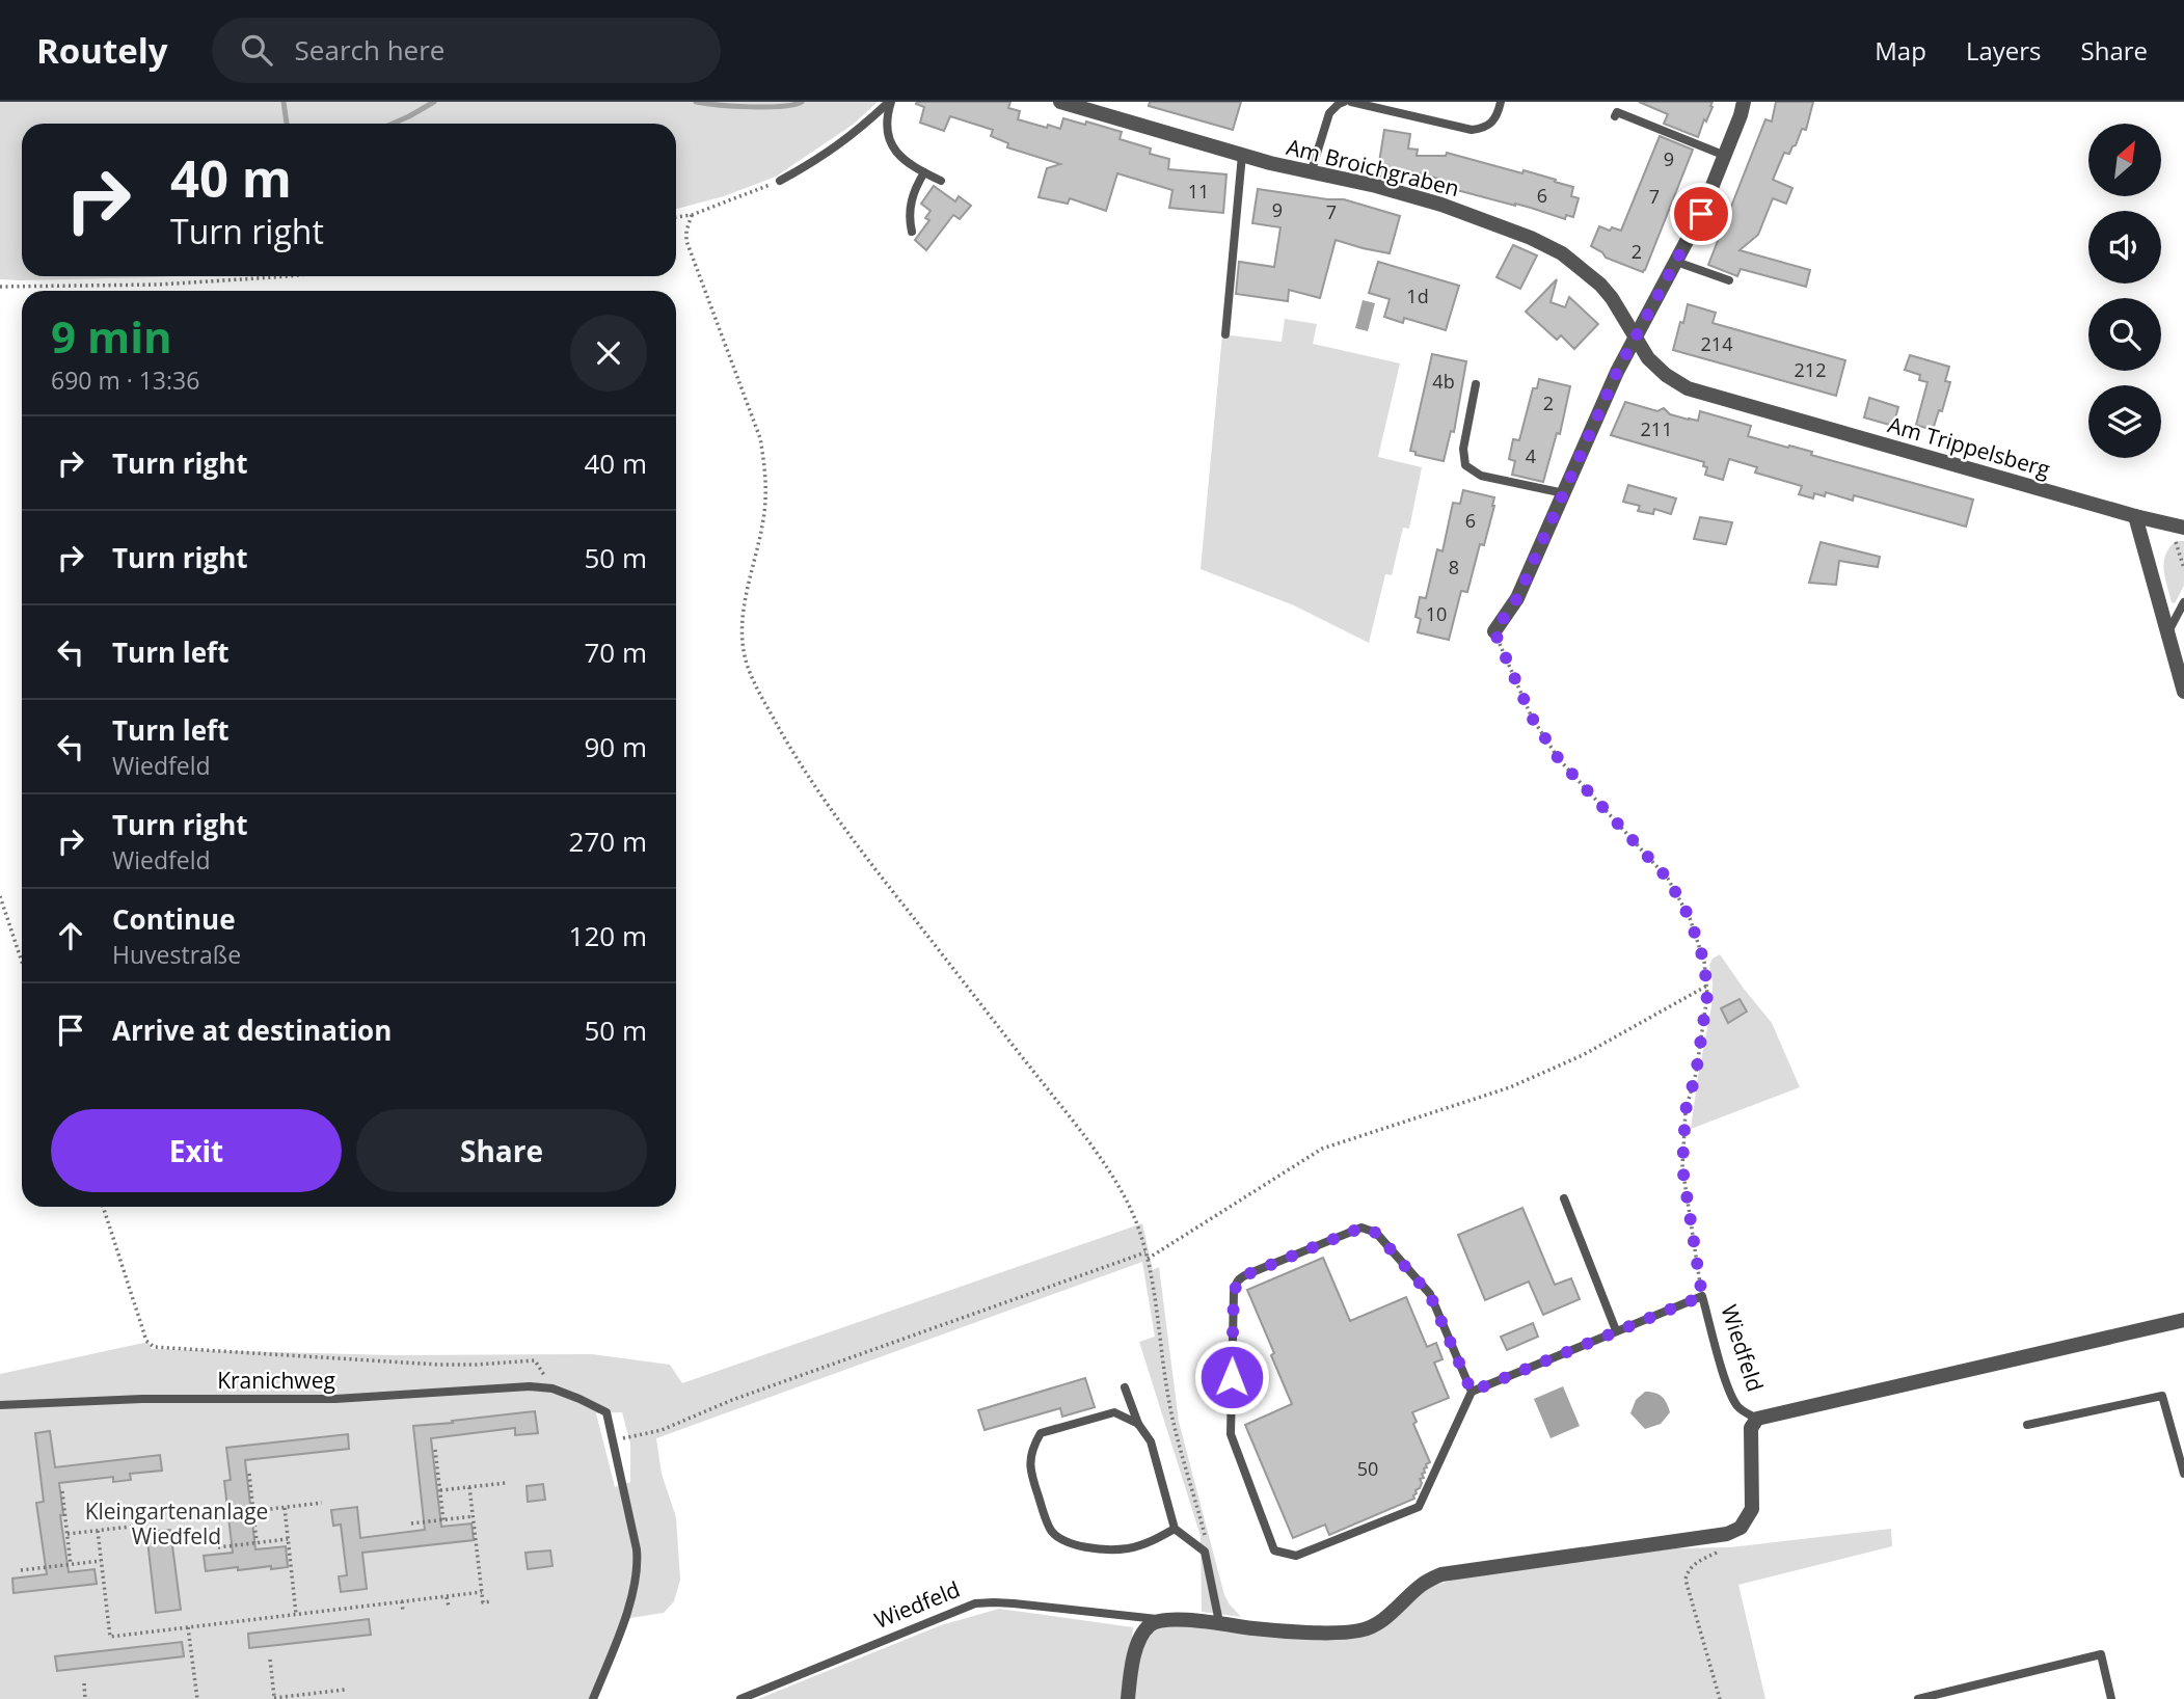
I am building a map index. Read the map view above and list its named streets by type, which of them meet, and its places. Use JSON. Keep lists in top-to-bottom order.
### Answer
{
  "streets": {
    "street": ["Am Broichgraben", "Am Trippelsberg", "Wiedfeld"],
    "lane": ["Kranichweg"]
  },
  "crossings": [
    ["Am Broichgraben", "Am Trippelsberg"]
  ],
  "parks": ["Kleingartenanlage Wiedfeld"],
  "house_numbers": [
    "9",
    "11",
    "6",
    "7",
    "9",
    "7",
    "2",
    "1d",
    "214",
    "212",
    "4b",
    "2",
    "211",
    "4",
    "6",
    "8",
    "10",
    "50"
  ],
  "north": "top right",
  "page": {
    "header": "Routely",
    "search": "Search here",
    "nav": ["Map", "Layers", "Share"],
    "turn": ["40 m", "Turn right"],
    "heading": ["9 min", "690 m · 13:36"],
    "list": [
      {
        "name": "Turn right",
        "value": "40 m"
      },
      {
        "name": "Turn right",
        "value": "50 m"
      },
      {
        "name": "Turn left",
        "value": "70 m"
      },
      {
        "name": "Turn left",
        "note": "Wiedfeld",
        "value": "90 m"
      },
      {
        "name": "Turn right",
        "note": "Wiedfeld",
        "value": "270 m"
      },
      {
        "name": "Continue",
        "note": "Huvestraße",
        "value": "120 m"
      },
      {
        "name": "Arrive at destination",
        "value": "50 m"
      }
    ],
    "buttons": ["Exit", "Share"]
  }
}
